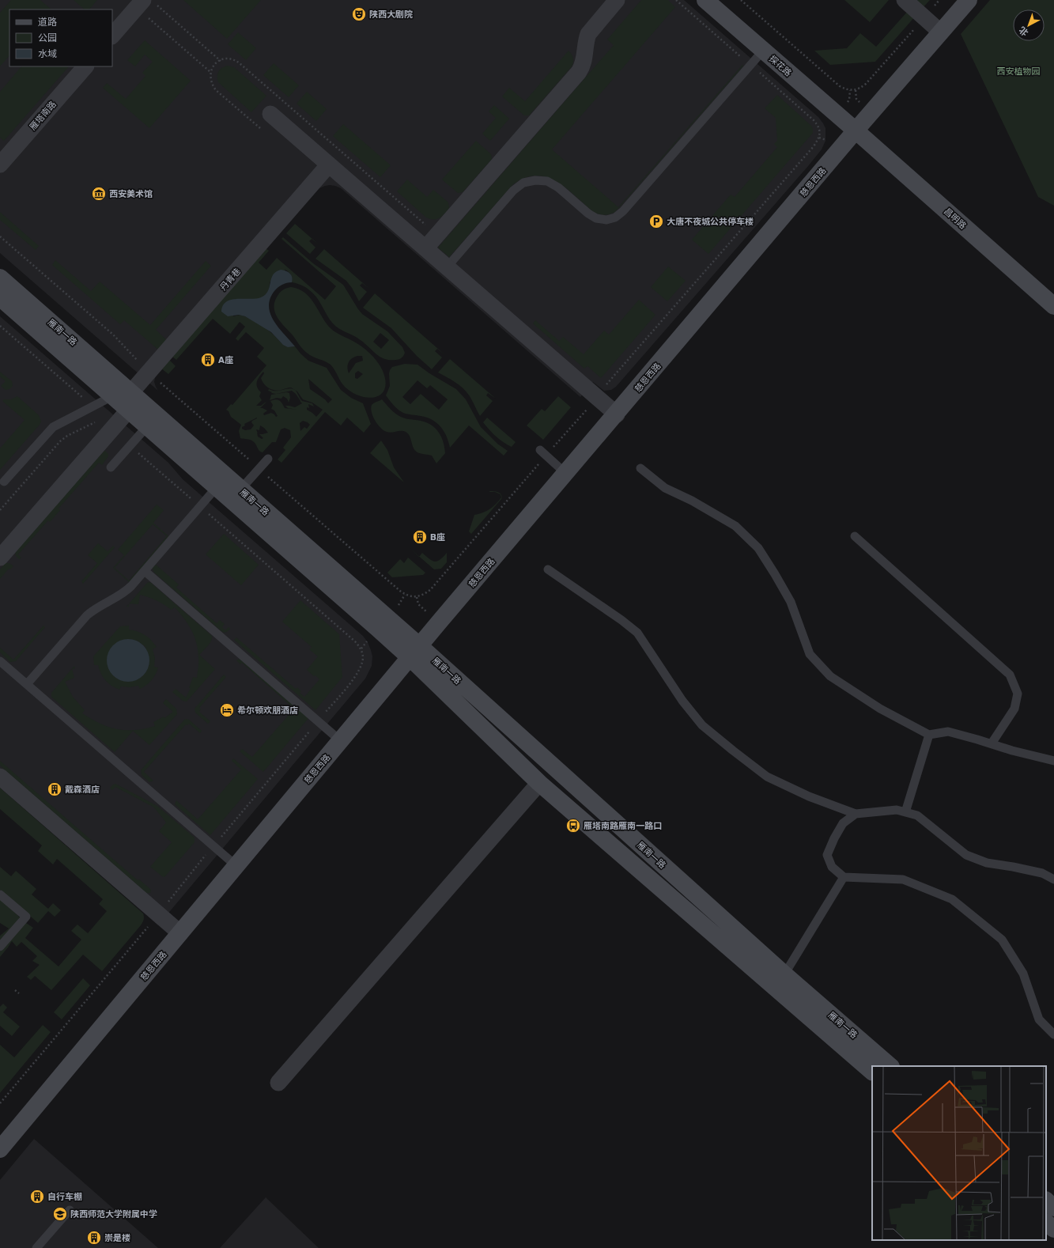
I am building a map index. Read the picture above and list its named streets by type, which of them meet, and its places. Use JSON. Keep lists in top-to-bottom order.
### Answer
{
  "streets": {
    "main road": [
      "探花路",
      "慈恩西路",
      "昌明路",
      "雁南一路"
    ],
    "street": ["雁塔南路", "丹青巷"]
  },
  "crossings": [
    ["探花路", "慈恩西路"],
    ["探花路", "昌明路"],
    ["慈恩西路", "昌明路"],
    ["慈恩西路", "雁南一路"],
    ["丹青巷", "雁南一路"]
  ],
  "parks": ["西安植物园"],
  "places": {
    "theatre": ["陕西大剧院"],
    "museum": ["西安美术馆"],
    "parking": ["大唐不夜城公共停车楼"],
    "building": [
      "A座",
      "B座",
      "戴森酒店",
      "自行车棚",
      "崇是楼"
    ],
    "hotel": ["希尔顿欢朋酒店"],
    "bus stop": ["雁塔南路雁南一路口"],
    "school or university": ["陕西师范大学附属中学"]
  },
  "legend": ["道路", "公园", "水域"],
  "north": "bottom left"
}
